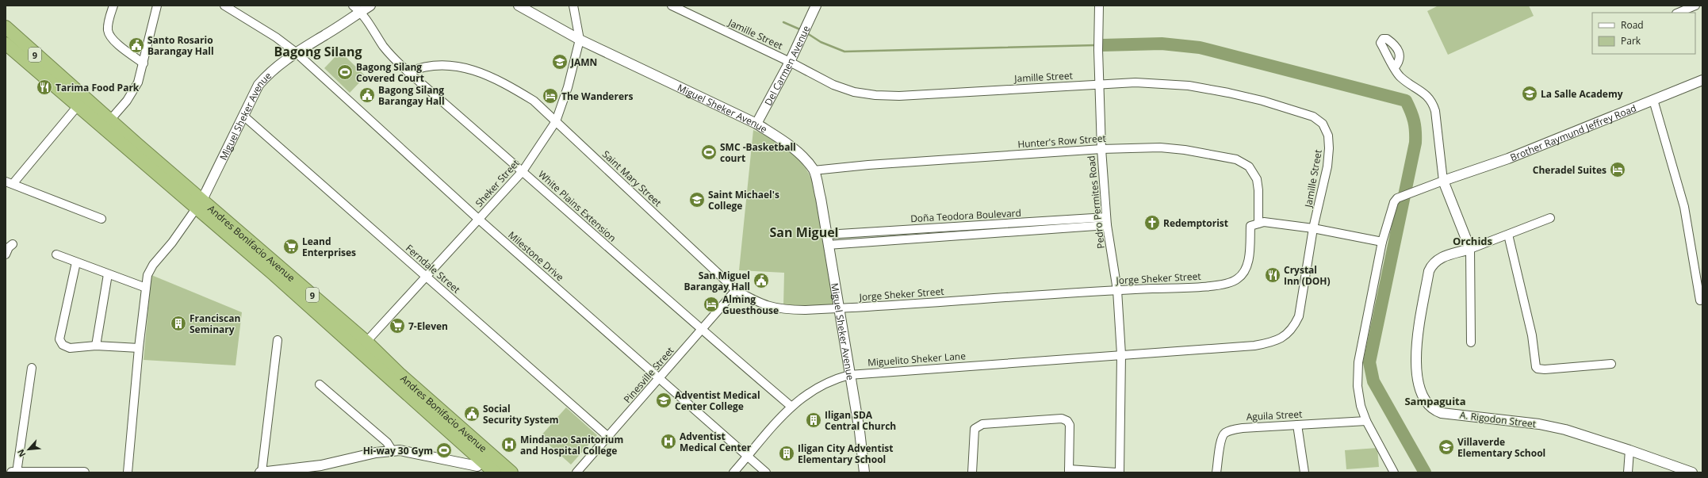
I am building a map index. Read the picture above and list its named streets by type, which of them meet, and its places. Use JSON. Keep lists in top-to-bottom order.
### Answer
{
  "streets": {
    "highway": ["9", "Andres Bonifacio Avenue"],
    "street": [
      "Jamille Street",
      "Del Carmen Avenue",
      "Miguel Sheker Avenue",
      "Brother Raymund Jeffrey Road",
      "Hunter's Row Street",
      "Saint Mary Street",
      "Sheker Street",
      "Pedro Permites Road",
      "White Plains Extension",
      "Doña Teodora Boulevard",
      "Milestone Drive",
      "Ferndale Street",
      "Jorge Sheker Street",
      "Miguelito Sheker Lane",
      "Pinesville Street",
      "Aguila Street",
      "A. Rigodon Street"
    ]
  },
  "crossings": [
    ["Jamille Street", "Del Carmen Avenue"],
    ["Jamille Street", "Pedro Permites Road"],
    ["Jamille Street", "Miguelito Sheker Lane"],
    ["Del Carmen Avenue", "Miguel Sheker Avenue"],
    ["Miguel Sheker Avenue", "Hunter's Row Street"],
    ["Miguel Sheker Avenue", "Saint Mary Street"],
    ["Miguel Sheker Avenue", "Sheker Street"],
    ["Miguel Sheker Avenue", "White Plains Extension"],
    ["Miguel Sheker Avenue", "Doña Teodora Boulevard"],
    ["Miguel Sheker Avenue", "Andres Bonifacio Avenue"],
    ["Miguel Sheker Avenue", "Milestone Drive"],
    ["Miguel Sheker Avenue", "Ferndale Street"],
    ["Miguel Sheker Avenue", "Jorge Sheker Street"],
    ["Miguel Sheker Avenue", "Miguelito Sheker Lane"],
    ["Hunter's Row Street", "Pedro Permites Road"],
    ["Hunter's Row Street", "Jorge Sheker Street"],
    ["Saint Mary Street", "Sheker Street"],
    ["Saint Mary Street", "White Plains Extension"],
    ["Saint Mary Street", "Jorge Sheker Street"],
    ["Saint Mary Street", "Pinesville Street"],
    ["Sheker Street", "White Plains Extension"],
    ["Sheker Street", "Andres Bonifacio Avenue"],
    ["Sheker Street", "Milestone Drive"],
    ["Sheker Street", "Ferndale Street"],
    ["Pedro Permites Road", "Doña Teodora Boulevard"],
    ["Pedro Permites Road", "Jorge Sheker Street"],
    ["Pedro Permites Road", "Miguelito Sheker Lane"],
    ["White Plains Extension", "Miguelito Sheker Lane"],
    ["White Plains Extension", "Pinesville Street"],
    ["Milestone Drive", "Miguelito Sheker Lane"],
    ["Milestone Drive", "Pinesville Street"],
    ["Ferndale Street", "Pinesville Street"]
  ],
  "districts": [
    "Bagong Silang",
    "San Miguel",
    "Orchids",
    "Sampaguita"
  ],
  "places": {
    "public building": [
      "Santo Rosario Barangay Hall",
      "Bagong Silang Barangay Hall",
      "San Miguel Barangay Hall",
      "Social Security System"
    ],
    "school or university": [
      "JAMN",
      "La Salle Academy",
      "Saint Michael's College",
      "Adventist Medical Center College",
      "Villaverde Elementary School"
    ],
    "sports": ["Bagong Silang Covered Court", "SMC -Basketball court", "Hi-way 30 Gym"],
    "restaurant": ["Tarima Food Park", "Crystal Inn (DOH)"],
    "hotel": ["The Wanderers", "Cheradel Suites", "Alming Guesthouse"],
    "church": ["Redemptorist"],
    "supermarket": ["Leand Enterprises", "7-Eleven"],
    "building": ["Franciscan Seminary", "Iligan SDA Central Church", "Iligan City Adventist Elementary School"],
    "hospital": ["Adventist Medical Center", "Mindanao Sanitorium and Hospital College"]
  },
  "legend": ["Road", "Park"],
  "north": "bottom left"
}
